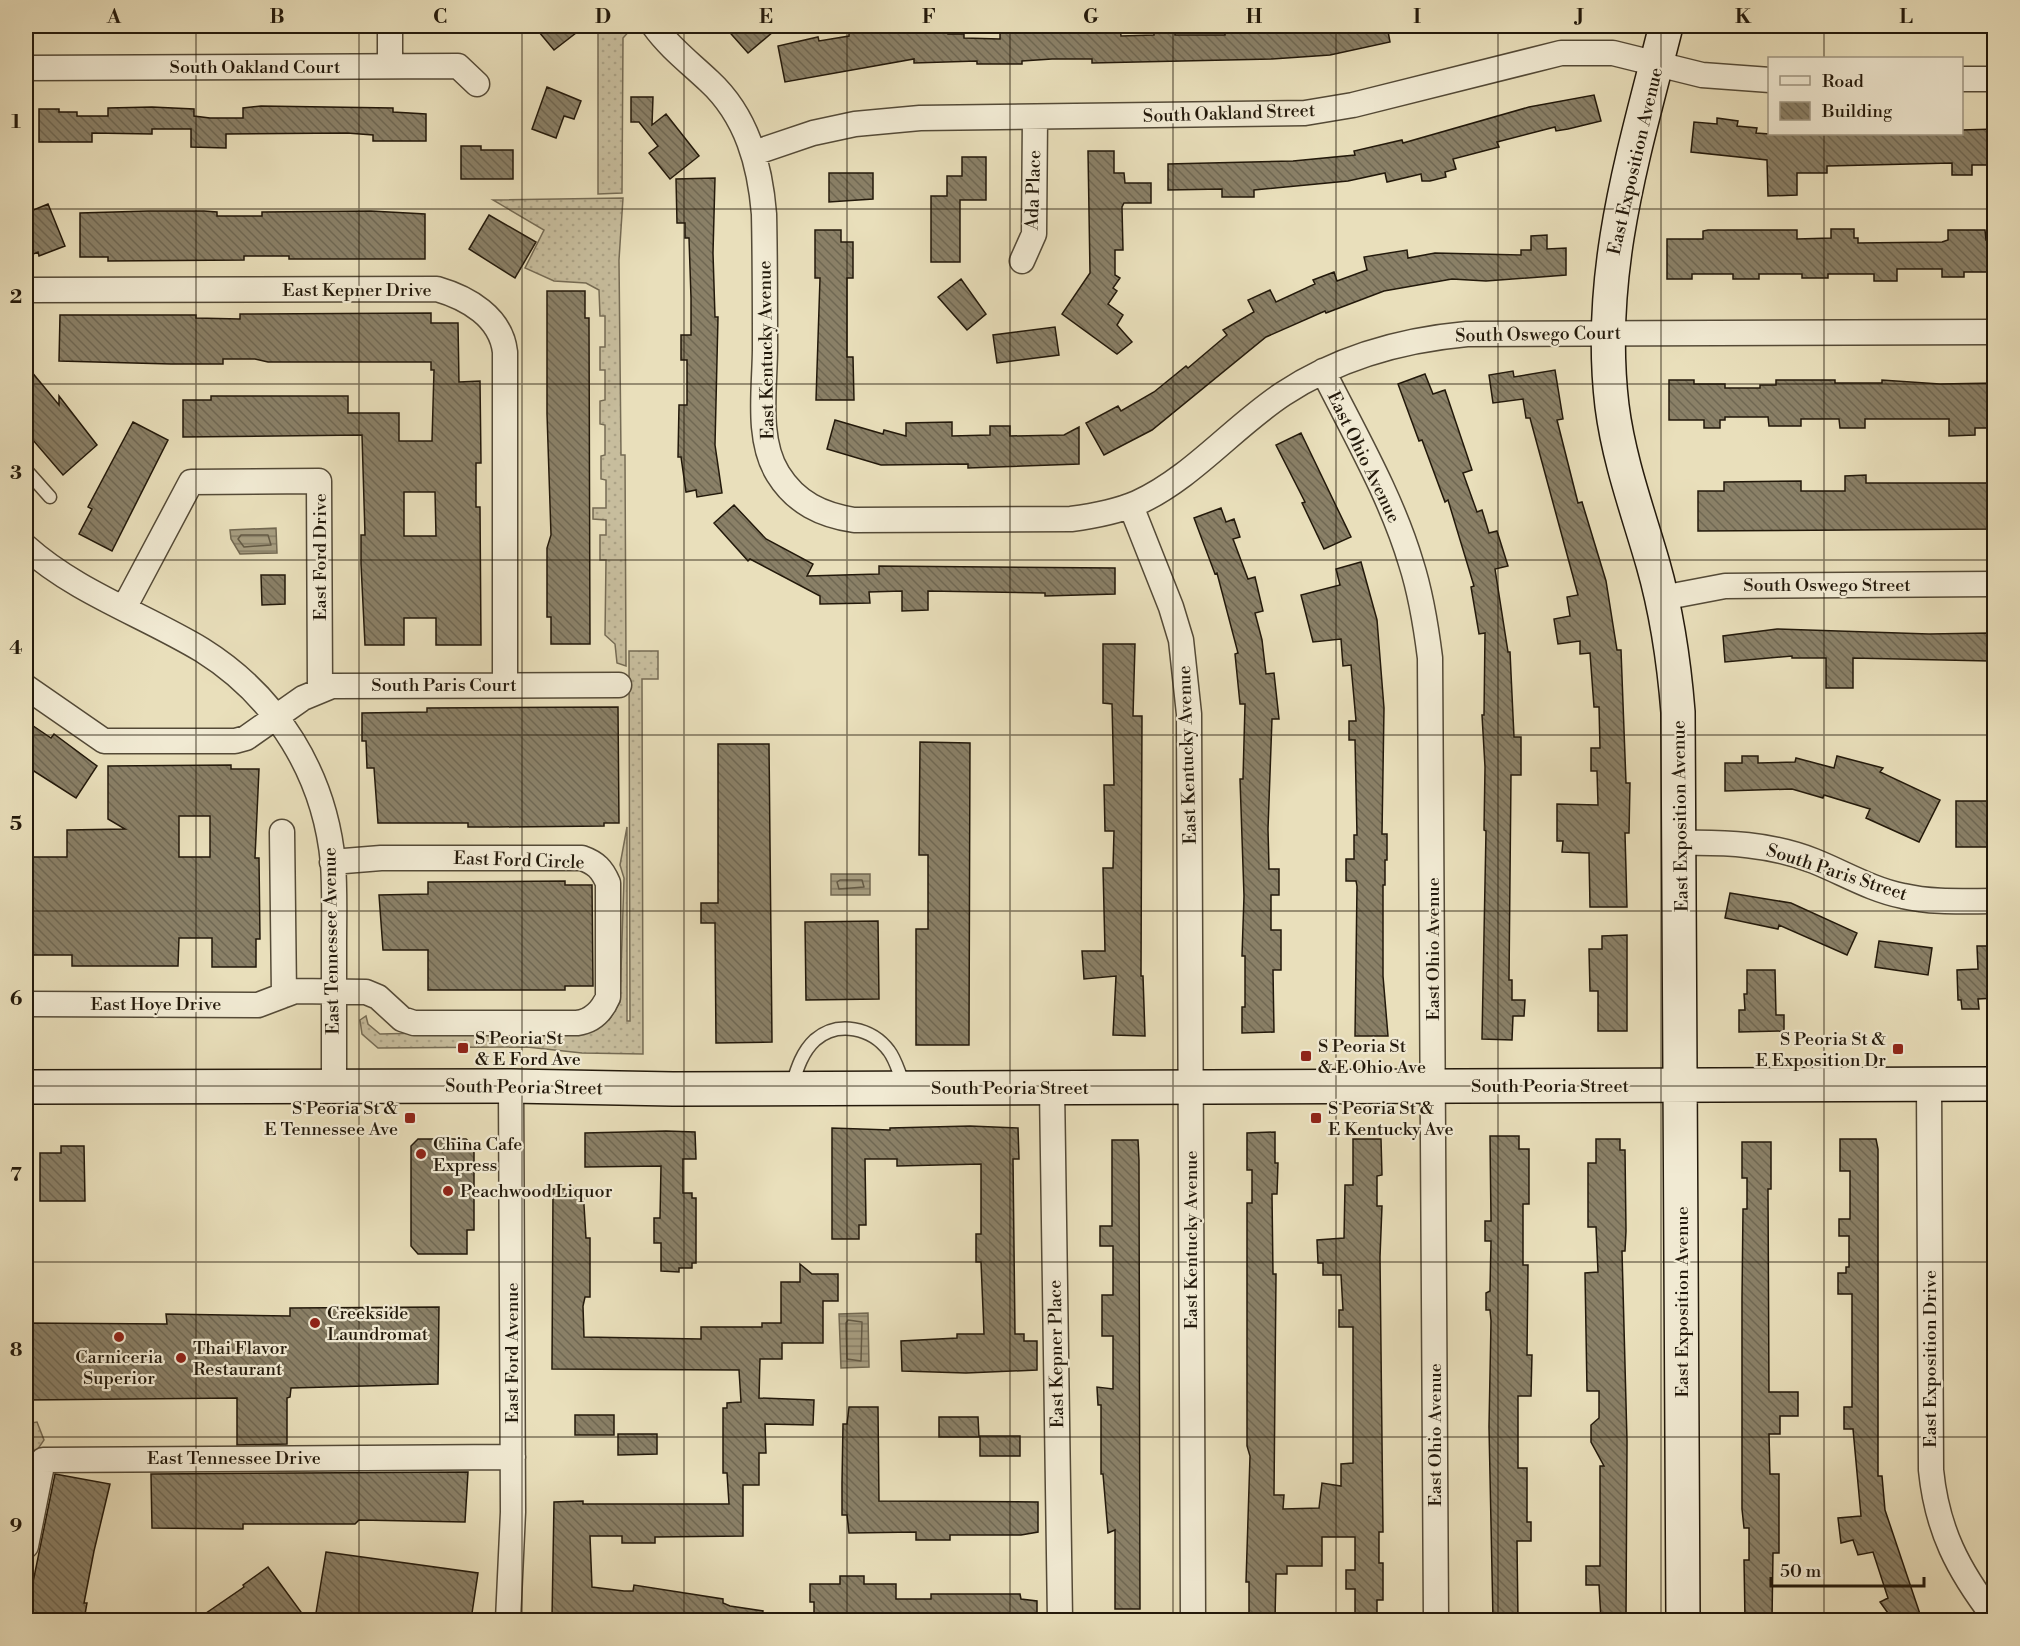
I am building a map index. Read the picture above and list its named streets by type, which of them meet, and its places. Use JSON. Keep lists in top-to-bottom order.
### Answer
{
  "streets": {
    "main road": ["East Exposition Avenue", "South Peoria Street"],
    "street": [
      "South Oakland Court",
      "South Oakland Street",
      "Ada Place",
      "East Kepner Drive",
      "South Oswego Court",
      "East Kentucky Avenue",
      "East Ohio Avenue",
      "East Ford Drive",
      "South Oswego Street",
      "South Paris Court",
      "East Ford Circle",
      "South Paris Street",
      "East Tennessee Avenue",
      "East Hoye Drive",
      "East Ford Avenue",
      "East Kepner Place",
      "East Exposition Drive",
      "East Tennessee Drive"
    ]
  },
  "crossings": [
    ["South Oakland Street", "East Exposition Avenue"],
    ["South Oakland Street", "Ada Place"],
    ["South Oakland Street", "East Kentucky Avenue"],
    ["East Exposition Avenue", "South Oswego Court"],
    ["East Exposition Avenue", "South Oswego Street"],
    ["East Exposition Avenue", "South Paris Street"],
    ["East Exposition Avenue", "South Peoria Street"],
    ["East Kepner Drive", "South Paris Court"],
    ["South Oswego Court", "East Kentucky Avenue"],
    ["South Oswego Court", "East Ohio Avenue"],
    ["East Kentucky Avenue", "South Peoria Street"],
    ["East Ohio Avenue", "South Peoria Street"],
    ["East Ford Drive", "South Paris Court"],
    ["East Ford Drive", "East Tennessee Avenue"],
    ["South Paris Court", "East Tennessee Avenue"],
    ["East Ford Circle", "East Tennessee Avenue"],
    ["East Ford Circle", "East Hoye Drive"],
    ["East Tennessee Avenue", "East Hoye Drive"],
    ["East Tennessee Avenue", "South Peoria Street"],
    ["South Peoria Street", "East Ford Avenue"],
    ["South Peoria Street", "East Kepner Place"],
    ["South Peoria Street", "East Exposition Drive"],
    ["East Ford Avenue", "East Tennessee Drive"]
  ],
  "places": {
    "transit": [
      "S Peoria St & E Ford Ave",
      "S Peoria St & E Exposition Dr",
      "S Peoria St & E Ohio Ave",
      "S Peoria St & E Tennessee Ave",
      "S Peoria St & E Kentucky Ave"
    ],
    "other": [
      "China Cafe Express",
      "Peachwood Liquor",
      "Creekside Laundromat",
      "Carniceria Superior",
      "Thai Flavor Restaurant"
    ]
  },
  "legend": ["Road", "Building"],
  "scale_bar": "50 m",
  "grid": {
    "columns": [
      "A",
      "B",
      "C",
      "D",
      "E",
      "F",
      "G",
      "H",
      "I",
      "J",
      "K",
      "L"
    ],
    "rows": [
      "1",
      "2",
      "3",
      "4",
      "5",
      "6",
      "7",
      "8",
      "9"
    ]
  }
}
